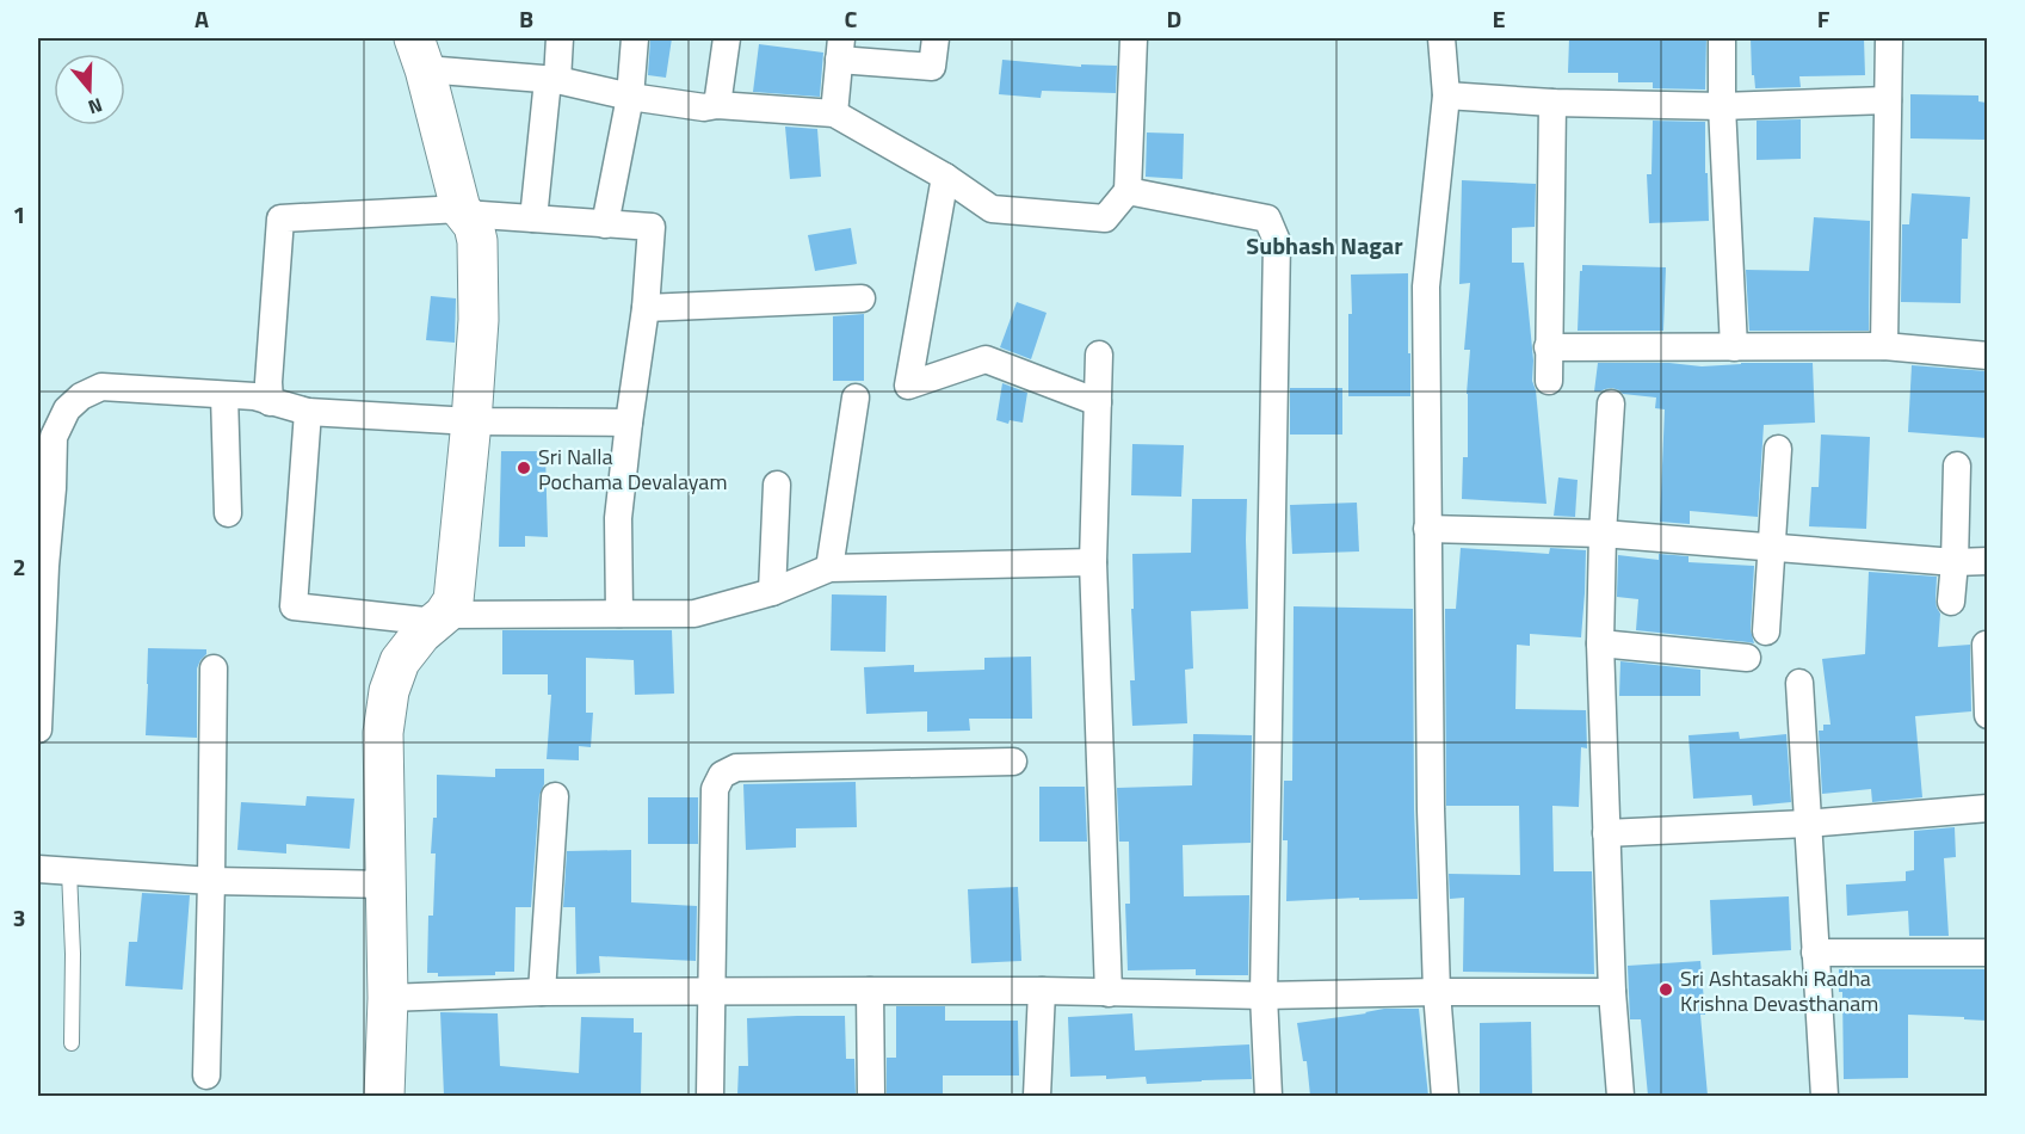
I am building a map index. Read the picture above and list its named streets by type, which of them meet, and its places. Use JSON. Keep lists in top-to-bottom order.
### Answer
{
  "districts": ["Subhash Nagar"],
  "places": ["Sri Nalla Pochama Devalayam", "Sri Ashtasakhi Radha Krishna Devasthanam"],
  "north": "bottom",
  "grid": {
    "columns": [
      "A",
      "B",
      "C",
      "D",
      "E",
      "F"
    ],
    "rows": ["1", "2", "3"]
  }
}
